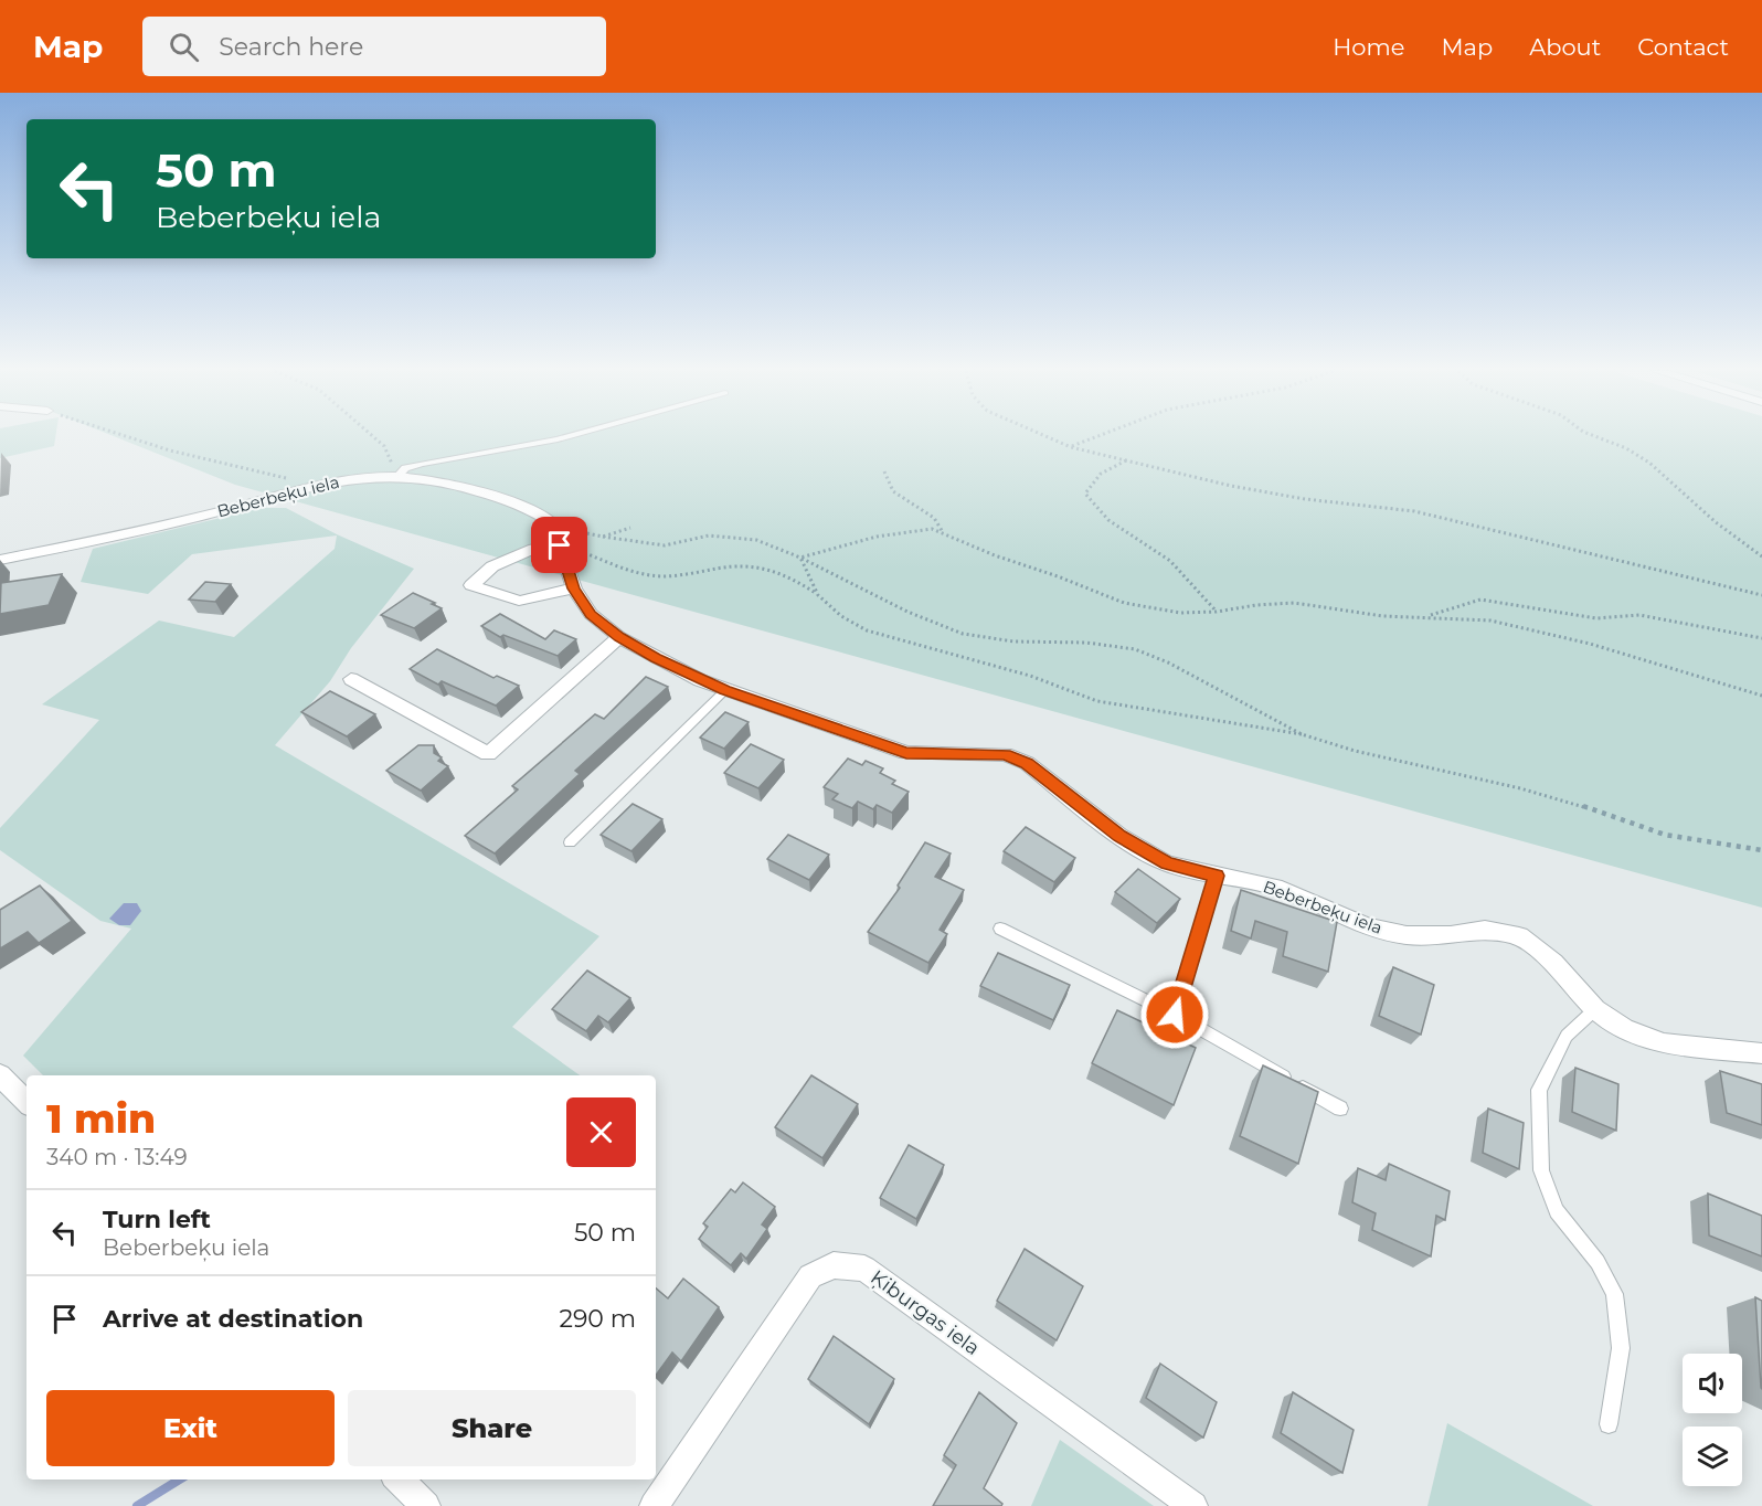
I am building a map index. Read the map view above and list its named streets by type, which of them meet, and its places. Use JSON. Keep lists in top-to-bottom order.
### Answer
{
  "streets": {
    "street": ["Beberbeķu iela", "Ķiburgas iela"]
  },
  "page": {
    "header": "Map",
    "search": "Search here",
    "nav": [
      "Home",
      "Map",
      "About",
      "Contact"
    ],
    "turn": ["50 m", "Beberbeķu iela"],
    "heading": ["1 min", "340 m · 13:49"],
    "list": [
      {
        "name": "Turn left",
        "note": "Beberbeķu iela",
        "value": "50 m"
      },
      {
        "name": "Arrive at destination",
        "value": "290 m"
      }
    ],
    "buttons": ["Exit", "Share"]
  }
}
